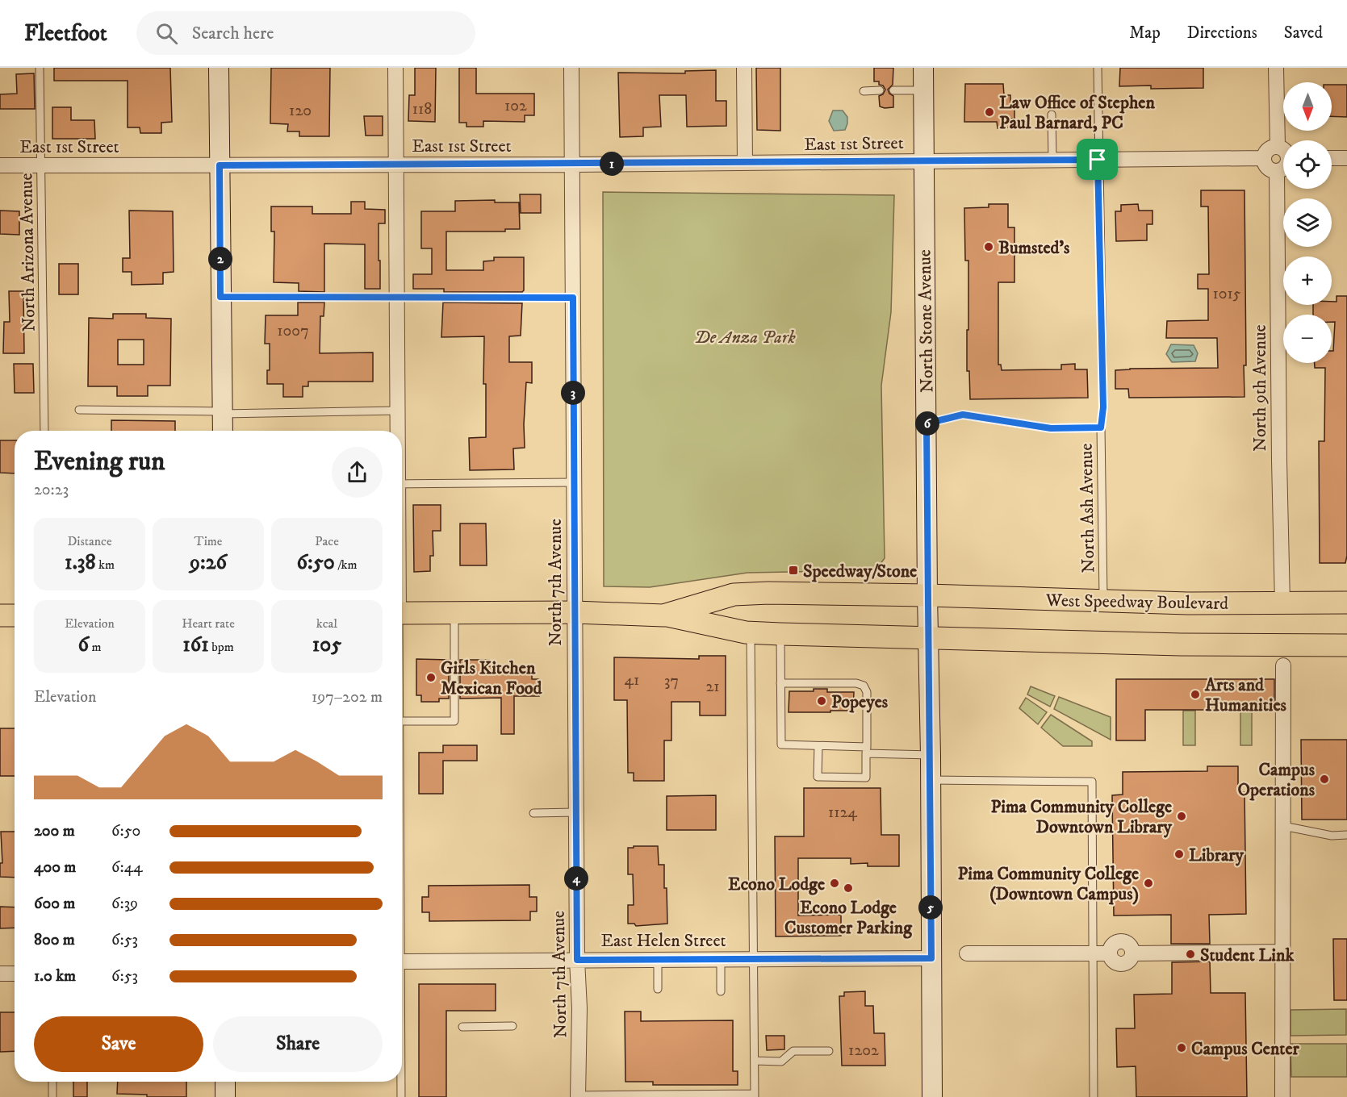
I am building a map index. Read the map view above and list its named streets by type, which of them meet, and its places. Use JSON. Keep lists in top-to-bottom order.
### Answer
{
  "streets": {
    "main road": ["North Stone Avenue", "West Speedway Boulevard"],
    "street": [
      "East 1st Street",
      "North 9th Avenue",
      "North 7th Avenue",
      "East Helen Street"
    ],
    "lane": ["North Arizona Avenue", "North Ash Avenue"]
  },
  "crossings": [
    ["East 1st Street", "North Arizona Avenue"],
    ["East 1st Street", "North Stone Avenue"],
    ["East 1st Street", "North Ash Avenue"],
    ["East 1st Street", "North 7th Avenue"],
    ["North Stone Avenue", "West Speedway Boulevard"],
    ["North Stone Avenue", "East Helen Street"],
    ["North 9th Avenue", "West Speedway Boulevard"],
    ["North Ash Avenue", "West Speedway Boulevard"],
    ["North 7th Avenue", "East Helen Street"]
  ],
  "parks": ["De Anza Park"],
  "places": {
    "other": [
      "Law Office of Stephen Paul Barnard, PC",
      "Bumsted's",
      "Girls Kitchen Mexican Food",
      "Arts and Humanities",
      "Popeyes",
      "Campus Operations",
      "Pima Community College Downtown Library",
      "Library",
      "Econo Lodge",
      "Pima Community College (Downtown Campus)",
      "Econo Lodge Customer Parking",
      "Student Link",
      "Campus Center"
    ],
    "transit": ["Speedway/Stone"]
  },
  "house_numbers": [
    "102",
    "118",
    "120",
    "1015",
    "1007",
    "41",
    "37",
    "21",
    "1124",
    "1202"
  ],
  "north": "bottom",
  "page": {
    "header": "Fleetfoot",
    "search": "Search here",
    "nav": ["Map", "Directions", "Saved"],
    "map_buttons": ["+", "−"],
    "pins": [
      "1",
      "2",
      "3",
      "6",
      "4",
      "5"
    ],
    "heading": ["Evening run", "20:23"],
    "stats": [
      ["Distance", "1.38 km"],
      ["Time", "9:26"],
      ["Pace", "6:50 /km"],
      ["Elevation", "6 m"],
      ["Heart rate", "161 bpm"],
      ["kcal", "105"]
    ],
    "chart": ["Elevation", "197–202 m"],
    "list": [
      {
        "name": "200 m",
        "note": "6:50"
      },
      {
        "name": "400 m",
        "note": "6:44"
      },
      {
        "name": "600 m",
        "note": "6:39"
      },
      {
        "name": "800 m",
        "note": "6:53"
      },
      {
        "name": "1.0 km",
        "note": "6:53"
      }
    ],
    "buttons": ["Save", "Share"]
  }
}
